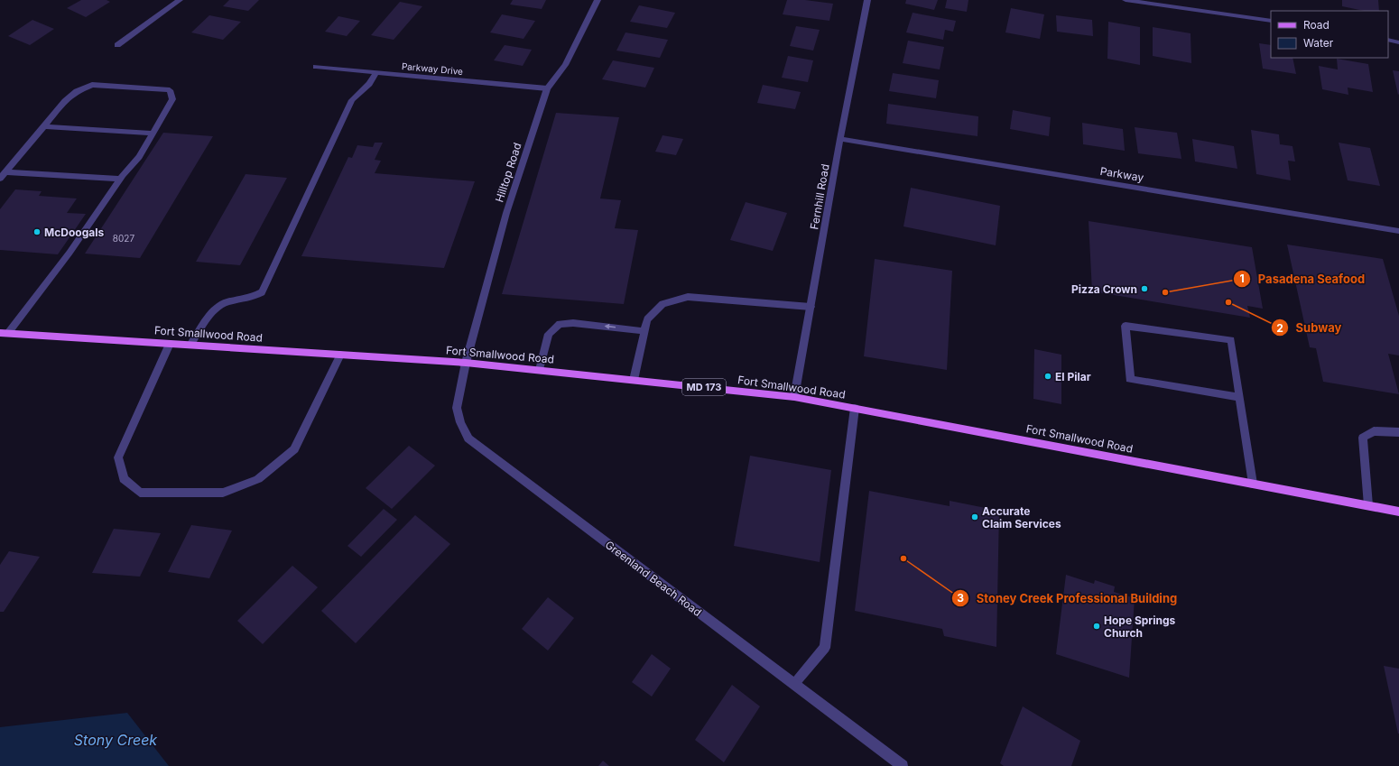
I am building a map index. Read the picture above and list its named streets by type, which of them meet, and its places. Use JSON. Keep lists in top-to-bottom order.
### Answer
{
  "streets": {
    "main road": ["Fort Smallwood Road", "MD 173"],
    "street": [
      "Parkway Drive",
      "Hilltop Road",
      "Parkway",
      "Fernhill Road",
      "Greenland Beach Road"
    ]
  },
  "crossings": [
    ["Parkway Drive", "Hilltop Road"],
    ["Hilltop Road", "Fort Smallwood Road"],
    ["Hilltop Road", "Greenland Beach Road"],
    ["Parkway", "Fernhill Road"],
    ["Fernhill Road", "Fort Smallwood Road"],
    ["Fort Smallwood Road", "Greenland Beach Road"]
  ],
  "water": ["Stony Creek"],
  "places": [
    "McDoogals",
    "Pizza Crown",
    "Pasadena Seafood",
    "Subway",
    "El Pilar",
    "Accurate Claim Services",
    "Stoney Creek Professional Building",
    "Hope Springs Church"
  ],
  "house_numbers": ["8027"],
  "legend": ["Road", "Water"]
}
